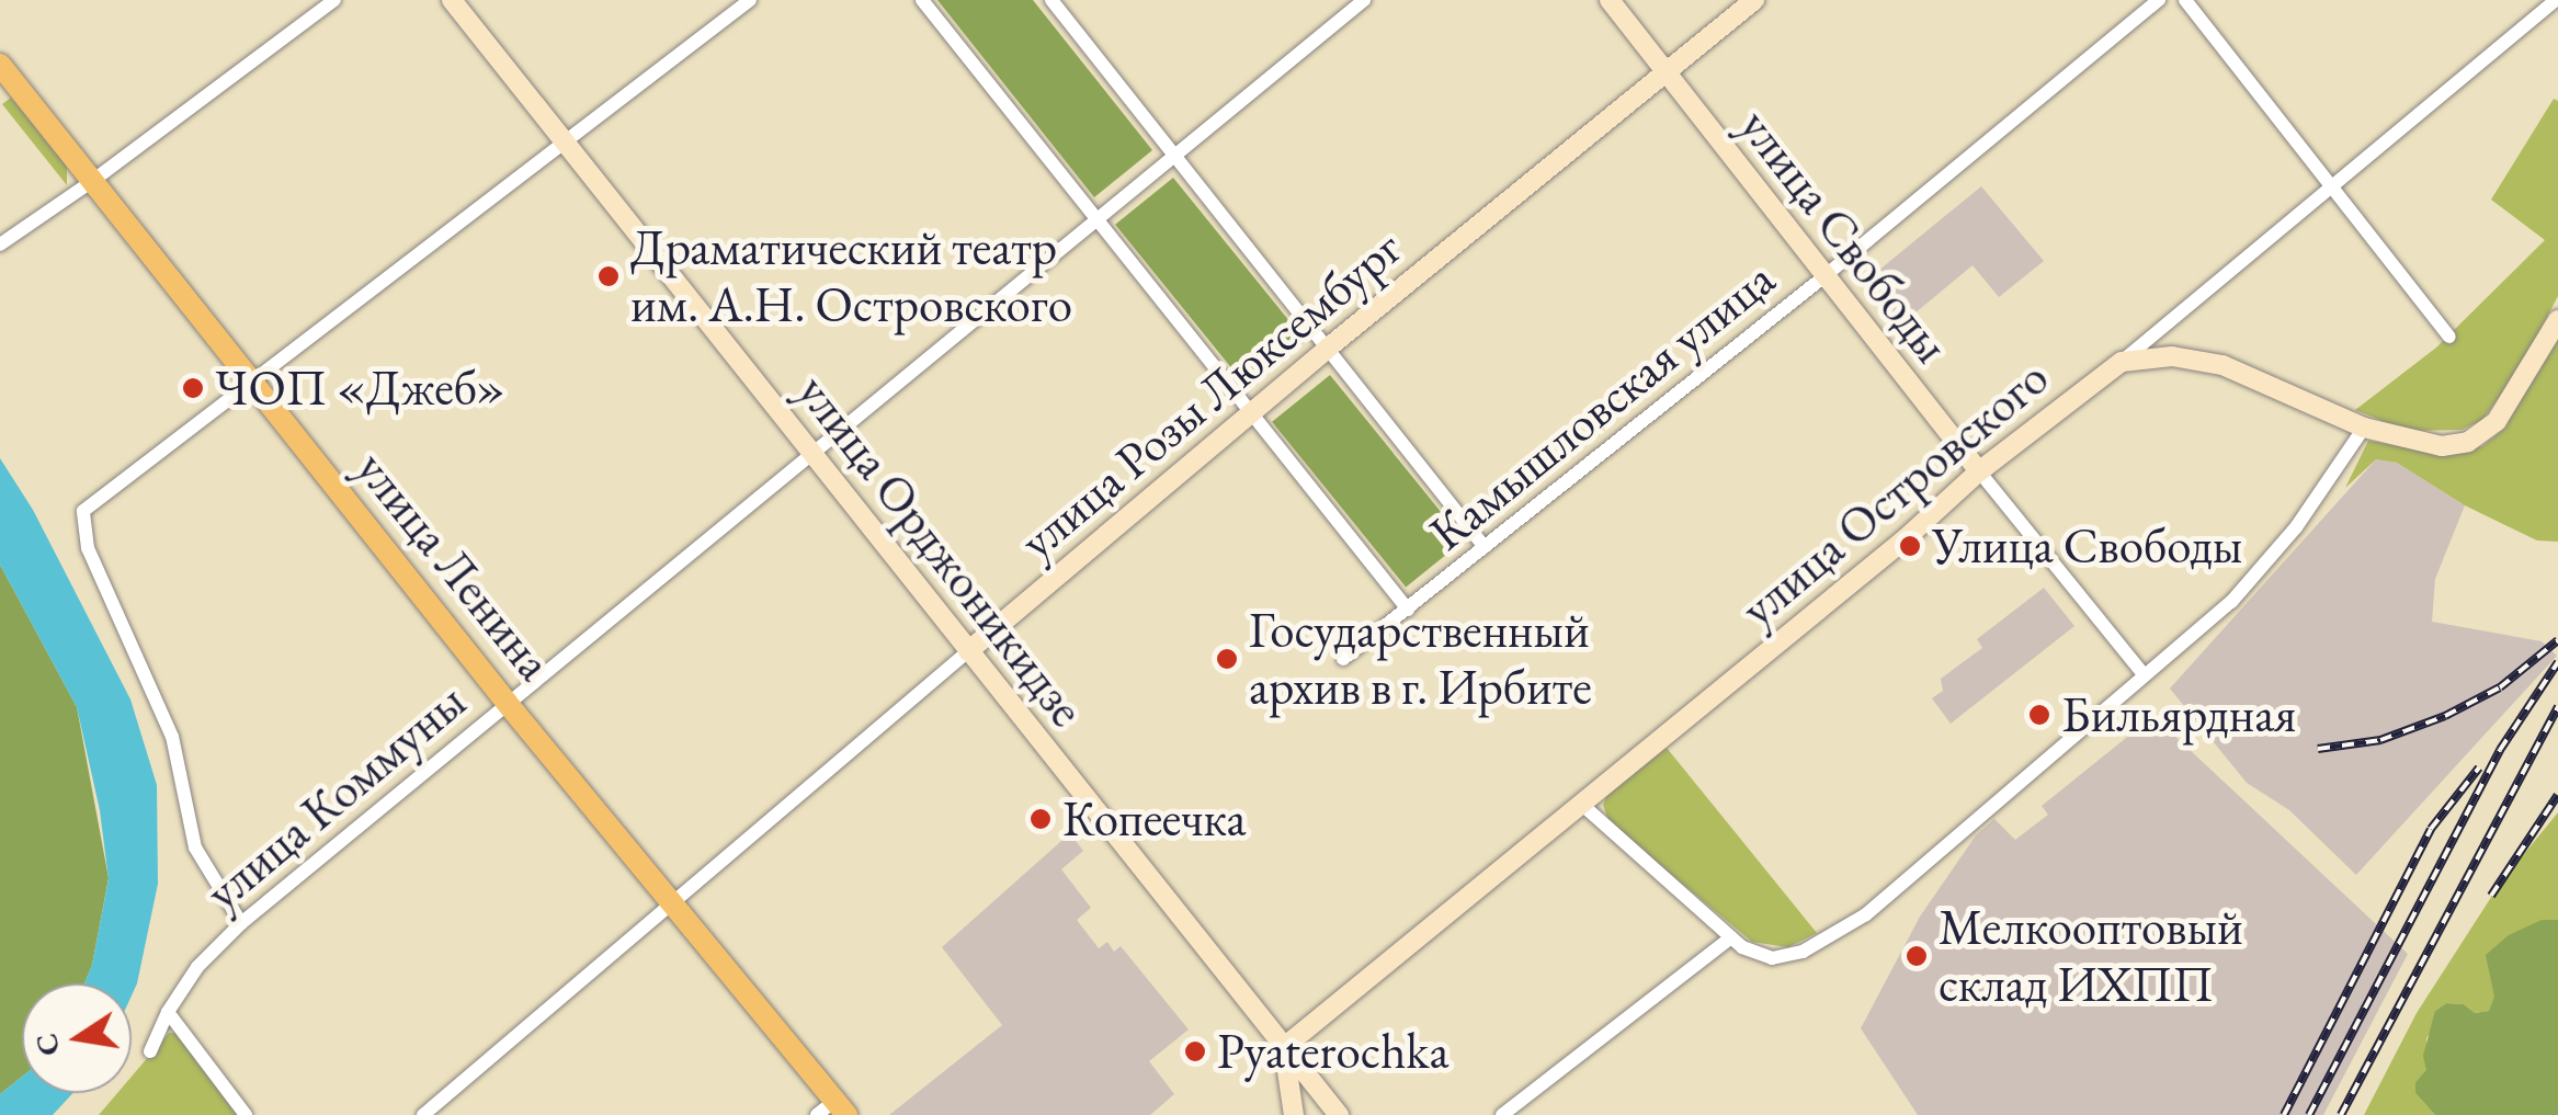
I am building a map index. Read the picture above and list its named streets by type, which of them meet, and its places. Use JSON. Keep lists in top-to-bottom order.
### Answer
{
  "streets": {
    "main road": ["улица Ленина"],
    "street": [
      "улица Свободы",
      "улица Розы Люксембург",
      "Камышловская улица",
      "улица Островского",
      "улица Орджоникидзе",
      "улица Коммуны"
    ]
  },
  "crossings": [
    ["улица Свободы", "улица Розы Люксембург"],
    ["улица Свободы", "Камышловская улица"],
    ["улица Свободы", "улица Островского"],
    ["улица Розы Люксембург", "улица Орджоникидзе"],
    ["улица Розы Люксембург", "улица Ленина"],
    ["улица Островского", "улица Орджоникидзе"],
    ["улица Орджоникидзе", "улица Коммуны"],
    ["улица Ленина", "улица Коммуны"]
  ],
  "places": [
    "Драматический театр им. А.Н. Островского",
    "ЧОП «Джеб»",
    "Улица Свободы",
    "Государственный архив в г. Ирбите",
    "Бильярдная",
    "Копеечка",
    "Мелкооптовый склад ИХПП",
    "Pyaterochka"
  ],
  "north": "left"
}
